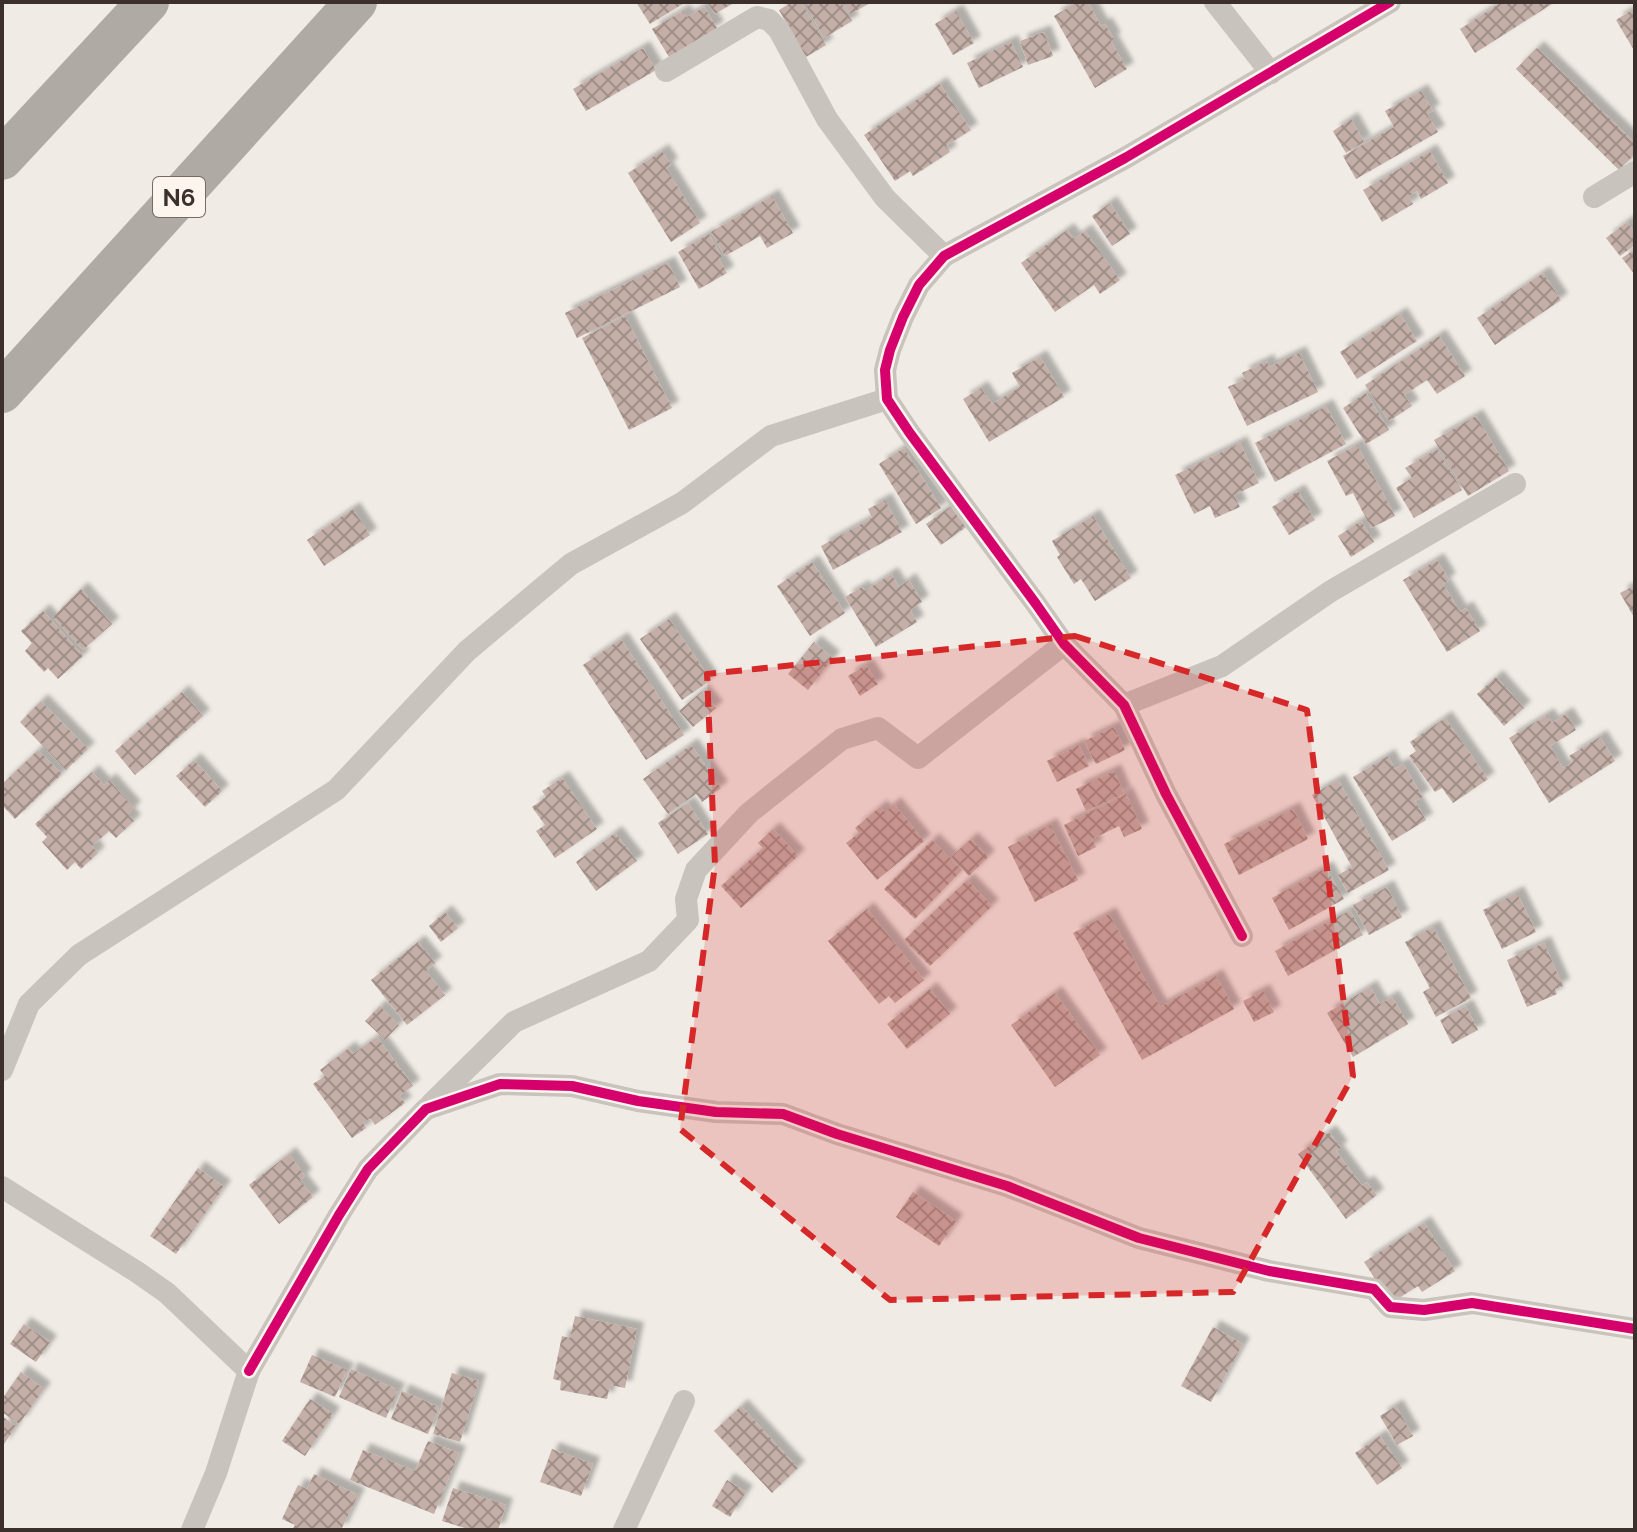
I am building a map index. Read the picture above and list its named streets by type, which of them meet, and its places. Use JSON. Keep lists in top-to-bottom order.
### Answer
{
  "streets": {
    "highway": ["N6"]
  }
}
